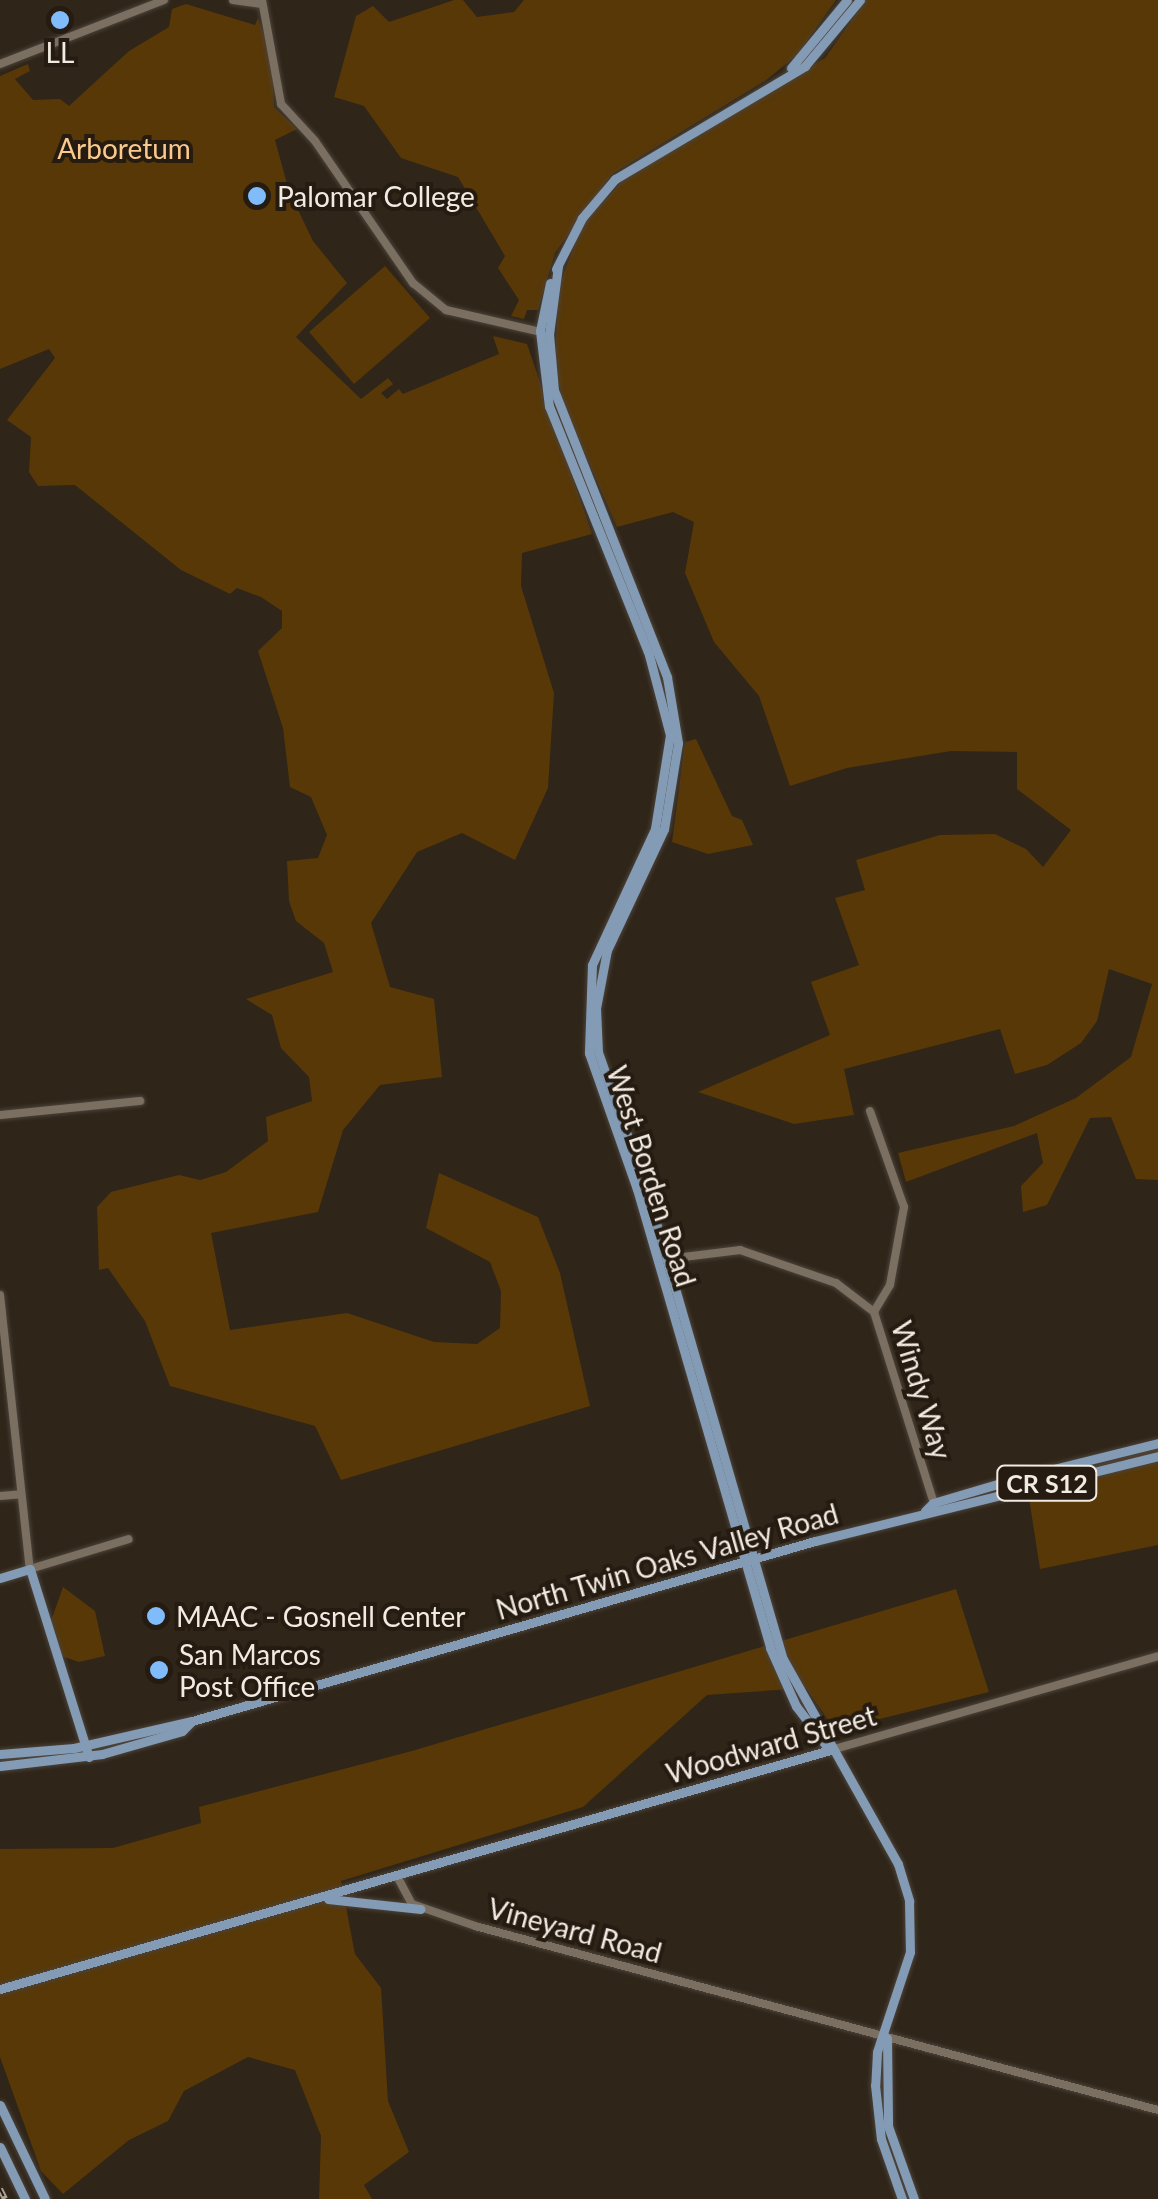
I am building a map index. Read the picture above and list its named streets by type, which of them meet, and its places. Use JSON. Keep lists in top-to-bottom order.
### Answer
{
  "streets": {
    "main road": [
      "West Borden Road",
      "CR S12",
      "North Twin Oaks Valley Road",
      "Woodward Street"
    ],
    "street": ["Windy Way", "Vineyard Road"]
  },
  "crossings": [
    ["West Borden Road", "North Twin Oaks Valley Road"],
    ["Windy Way", "North Twin Oaks Valley Road"]
  ],
  "parks": ["Arboretum"],
  "places": [
    "LL",
    "Palomar College",
    "MAAC - Gosnell Center",
    "San Marcos Post Office"
  ]
}
